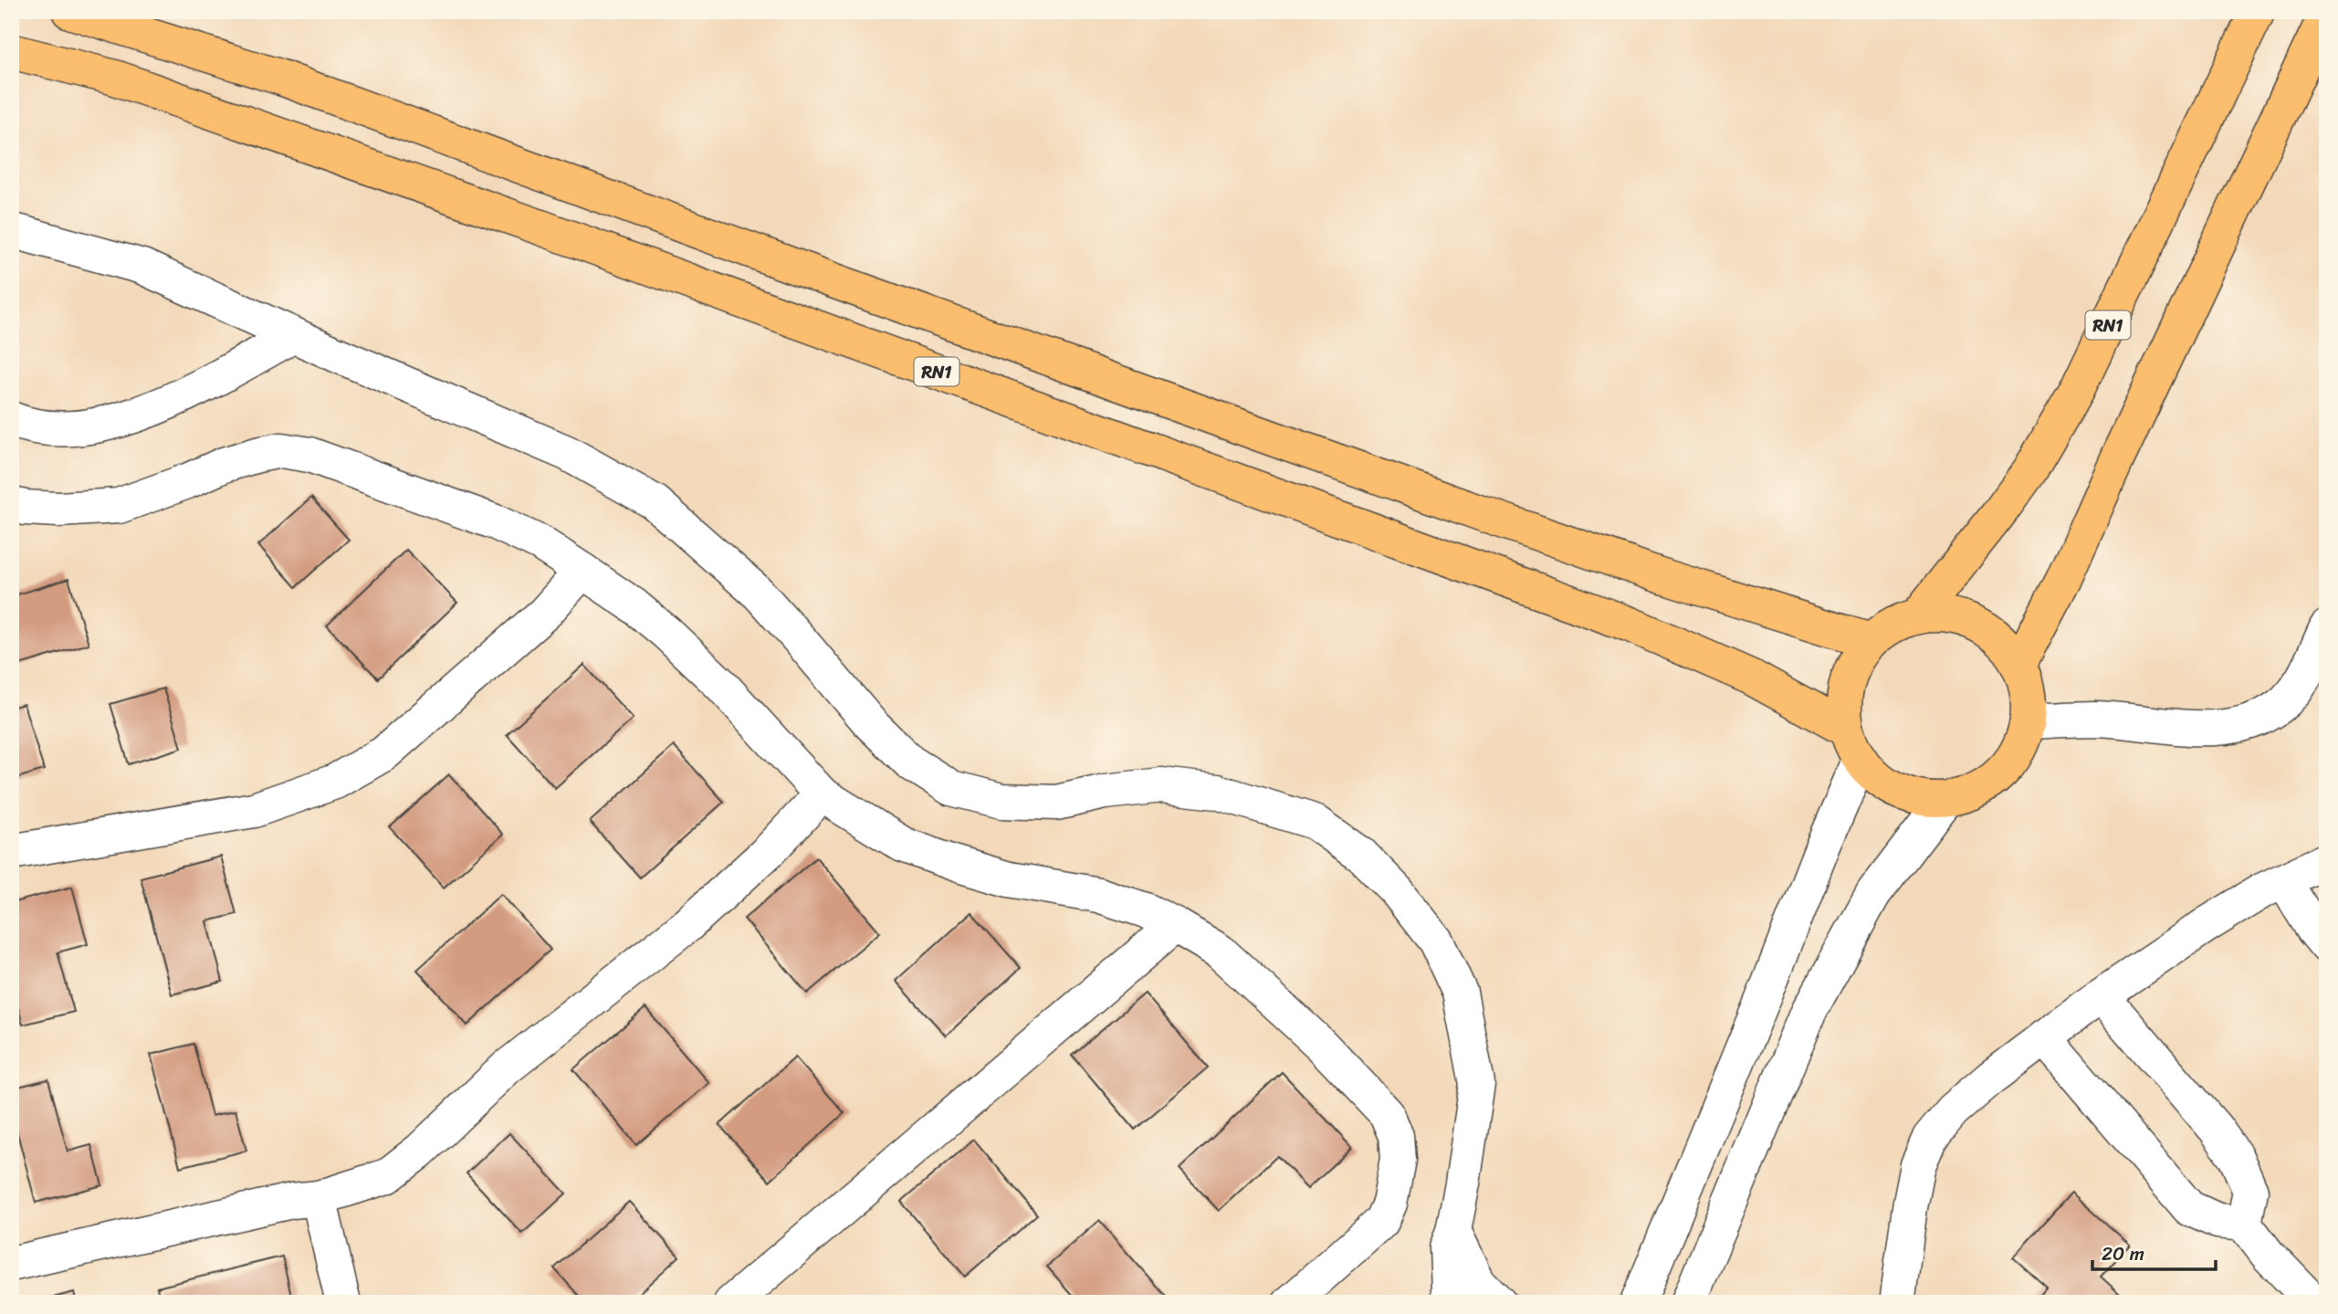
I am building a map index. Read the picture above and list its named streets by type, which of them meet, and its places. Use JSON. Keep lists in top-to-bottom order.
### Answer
{
  "streets": {
    "highway": ["RN1"]
  },
  "scale_bar": "20 m"
}
